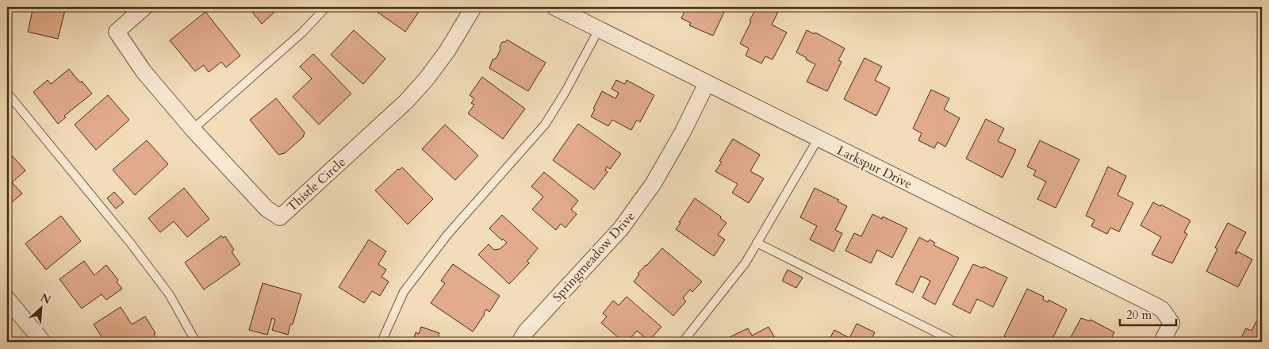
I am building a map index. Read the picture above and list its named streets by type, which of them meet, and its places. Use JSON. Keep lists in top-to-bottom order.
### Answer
{
  "streets": {
    "street": ["Larkspur Drive", "Thistle Circle", "Springmeadow Drive"]
  },
  "crossings": [
    ["Larkspur Drive", "Springmeadow Drive"]
  ],
  "scale_bar": "20 m",
  "north": "top right"
}
